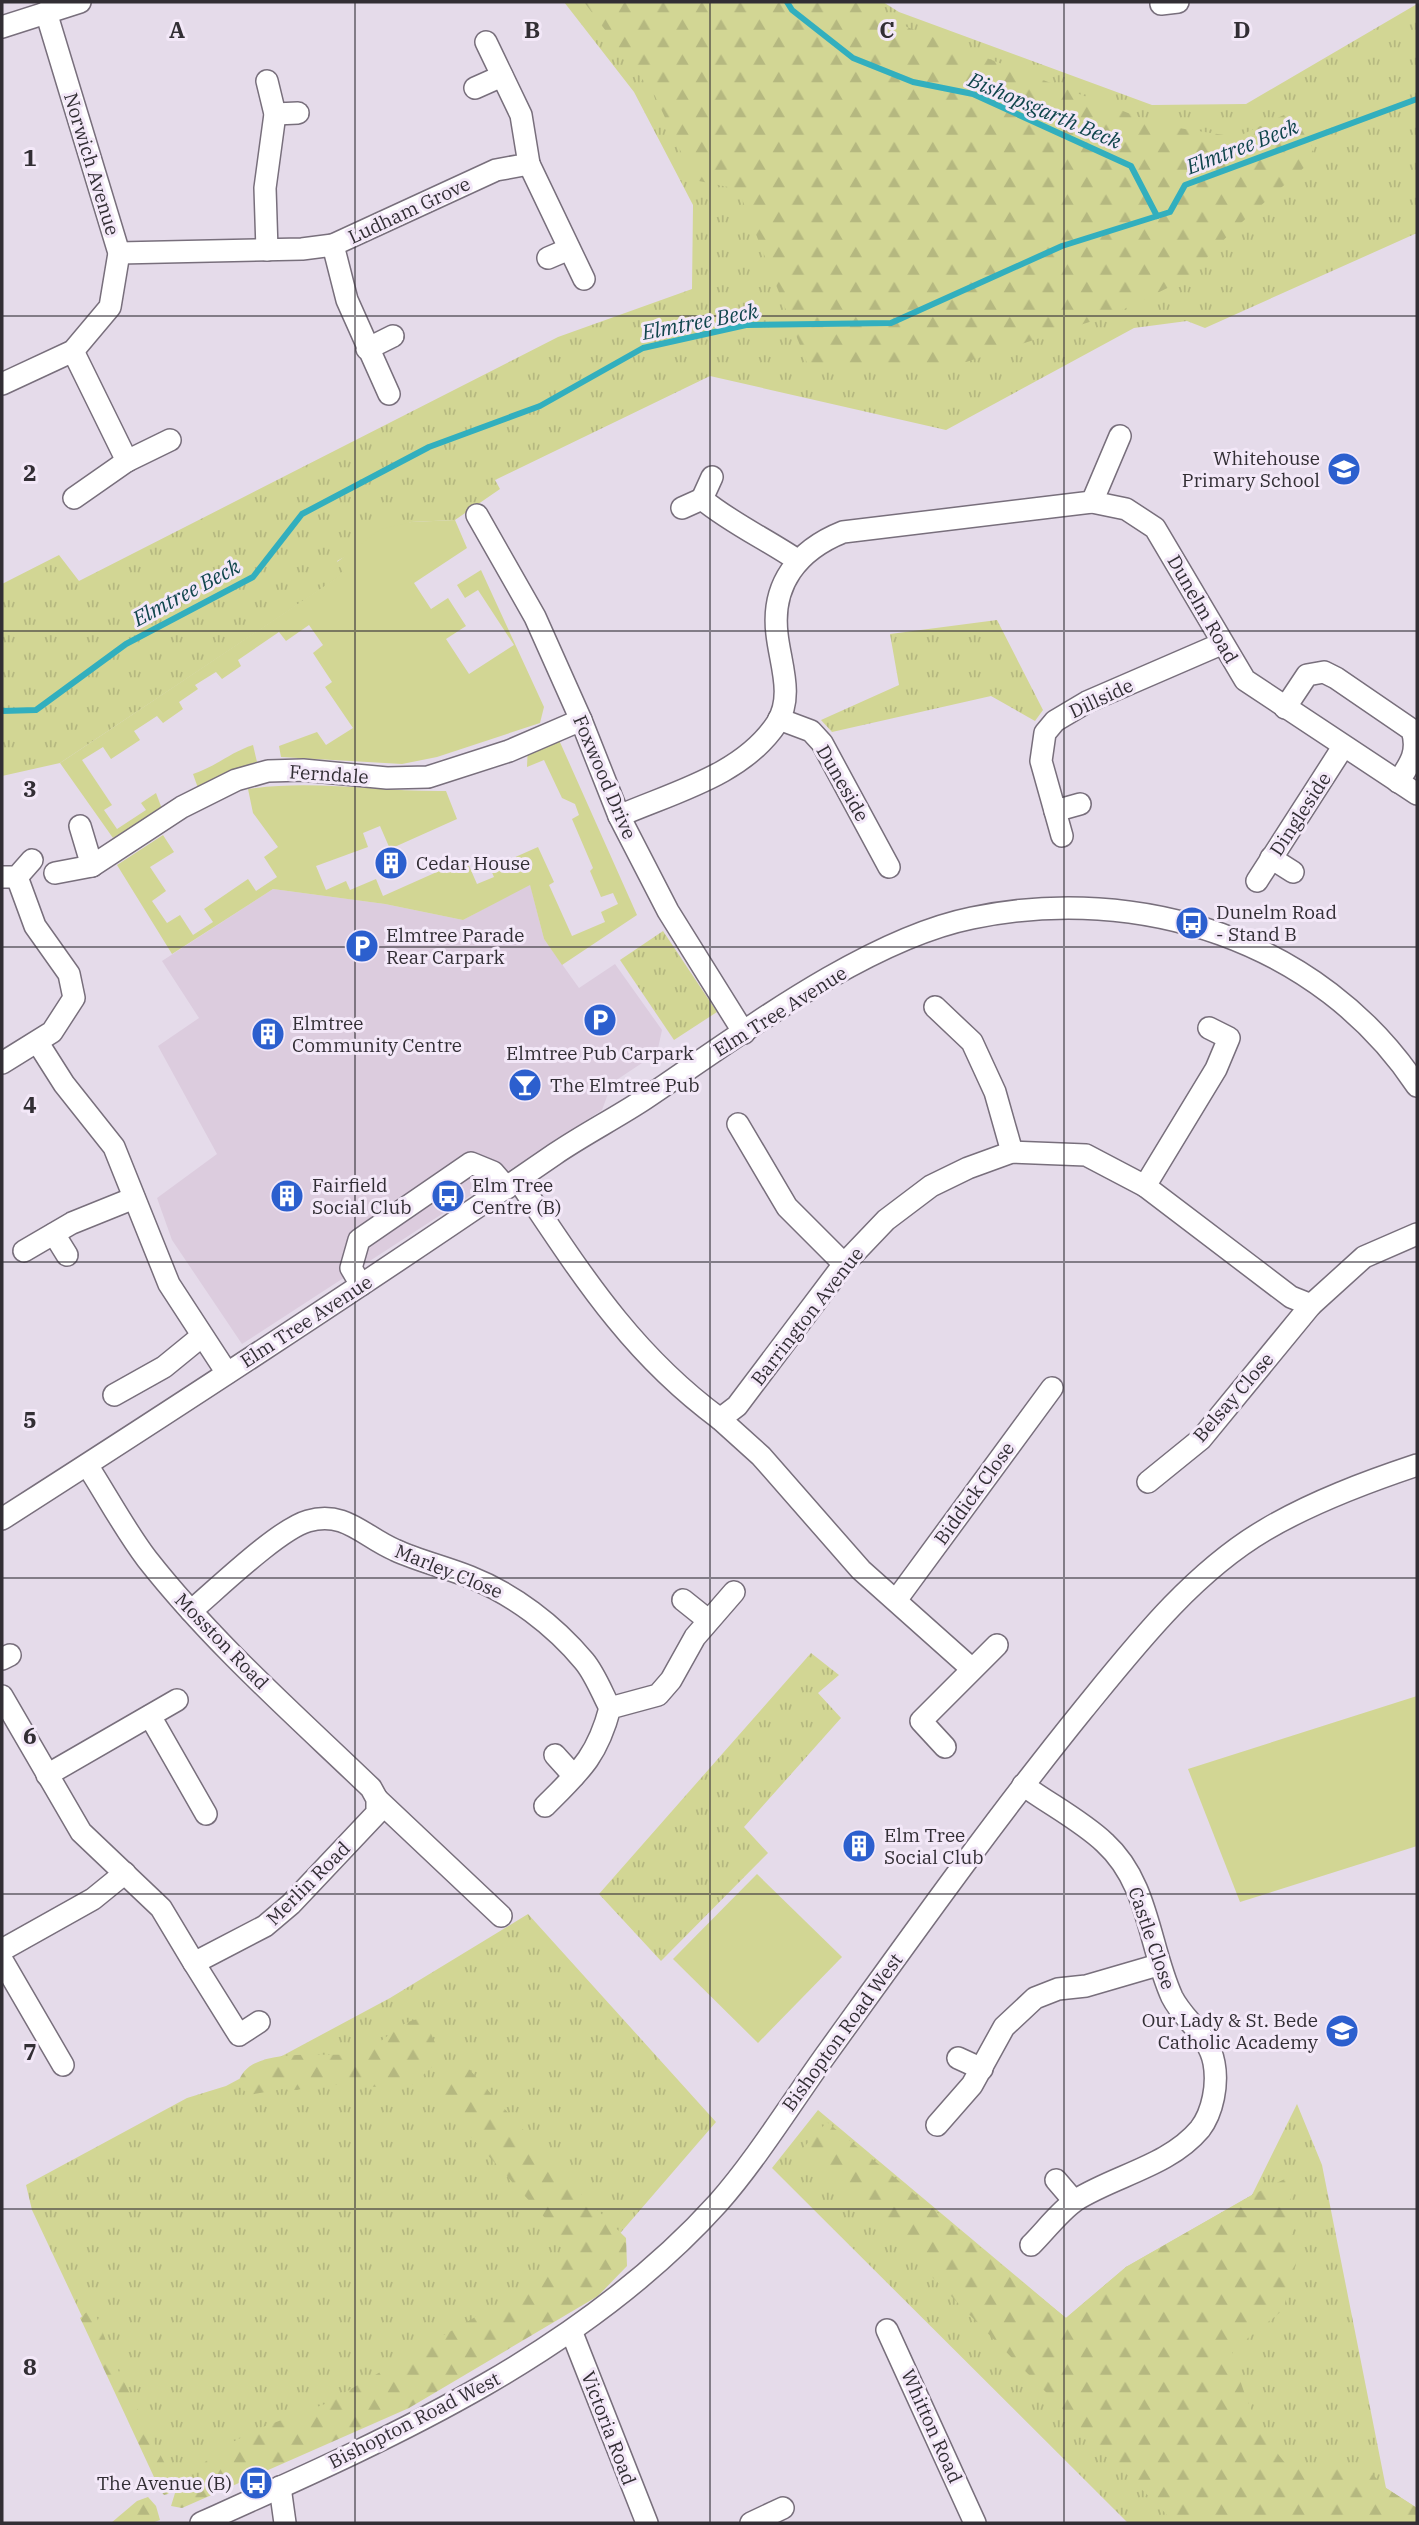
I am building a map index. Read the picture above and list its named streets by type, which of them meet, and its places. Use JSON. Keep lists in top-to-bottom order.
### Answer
{
  "streets": {
    "street": [
      "Norwich Avenue",
      "Ludham Grove",
      "Dunelm Road",
      "Dillside",
      "Ferndale",
      "Foxwood Drive",
      "Duneside",
      "Dingleside",
      "Elm Tree Avenue",
      "Barrington Avenue",
      "Belsay Close",
      "Biddick Close",
      "Marley Close",
      "Mosston Road",
      "Merlin Road",
      "Castle Close",
      "Bishopton Road West",
      "Whitton Road",
      "Victoria Road"
    ]
  },
  "crossings": [
    ["Norwich Avenue", "Ludham Grove"],
    ["Dunelm Road", "Dillside"],
    ["Dunelm Road", "Duneside"],
    ["Dunelm Road", "Dingleside"],
    ["Ferndale", "Foxwood Drive"],
    ["Foxwood Drive", "Elm Tree Avenue"],
    ["Elm Tree Avenue", "Mosston Road"],
    ["Barrington Avenue", "Belsay Close"],
    ["Marley Close", "Mosston Road"],
    ["Mosston Road", "Merlin Road"],
    ["Castle Close", "Bishopton Road West"],
    ["Bishopton Road West", "Victoria Road"]
  ],
  "water": ["Bishopsgarth Beck", "Elmtree Beck"],
  "places": {
    "school or university": ["Whitehouse Primary School", "Our Lady & St. Bede Catholic Academy"],
    "building": [
      "Cedar House",
      "Elmtree Community Centre",
      "Fairfield Social Club",
      "Elm Tree Social Club"
    ],
    "bus stop": ["Dunelm Road - Stand B", "Elm Tree Centre (B)", "The Avenue (B)"],
    "parking": ["Elmtree Parade Rear Carpark", "Elmtree Pub Carpark"],
    "bar": ["The Elmtree Pub"]
  },
  "grid": {
    "columns": [
      "A",
      "B",
      "C",
      "D"
    ],
    "rows": [
      "1",
      "2",
      "3",
      "4",
      "5",
      "6",
      "7",
      "8"
    ]
  }
}
